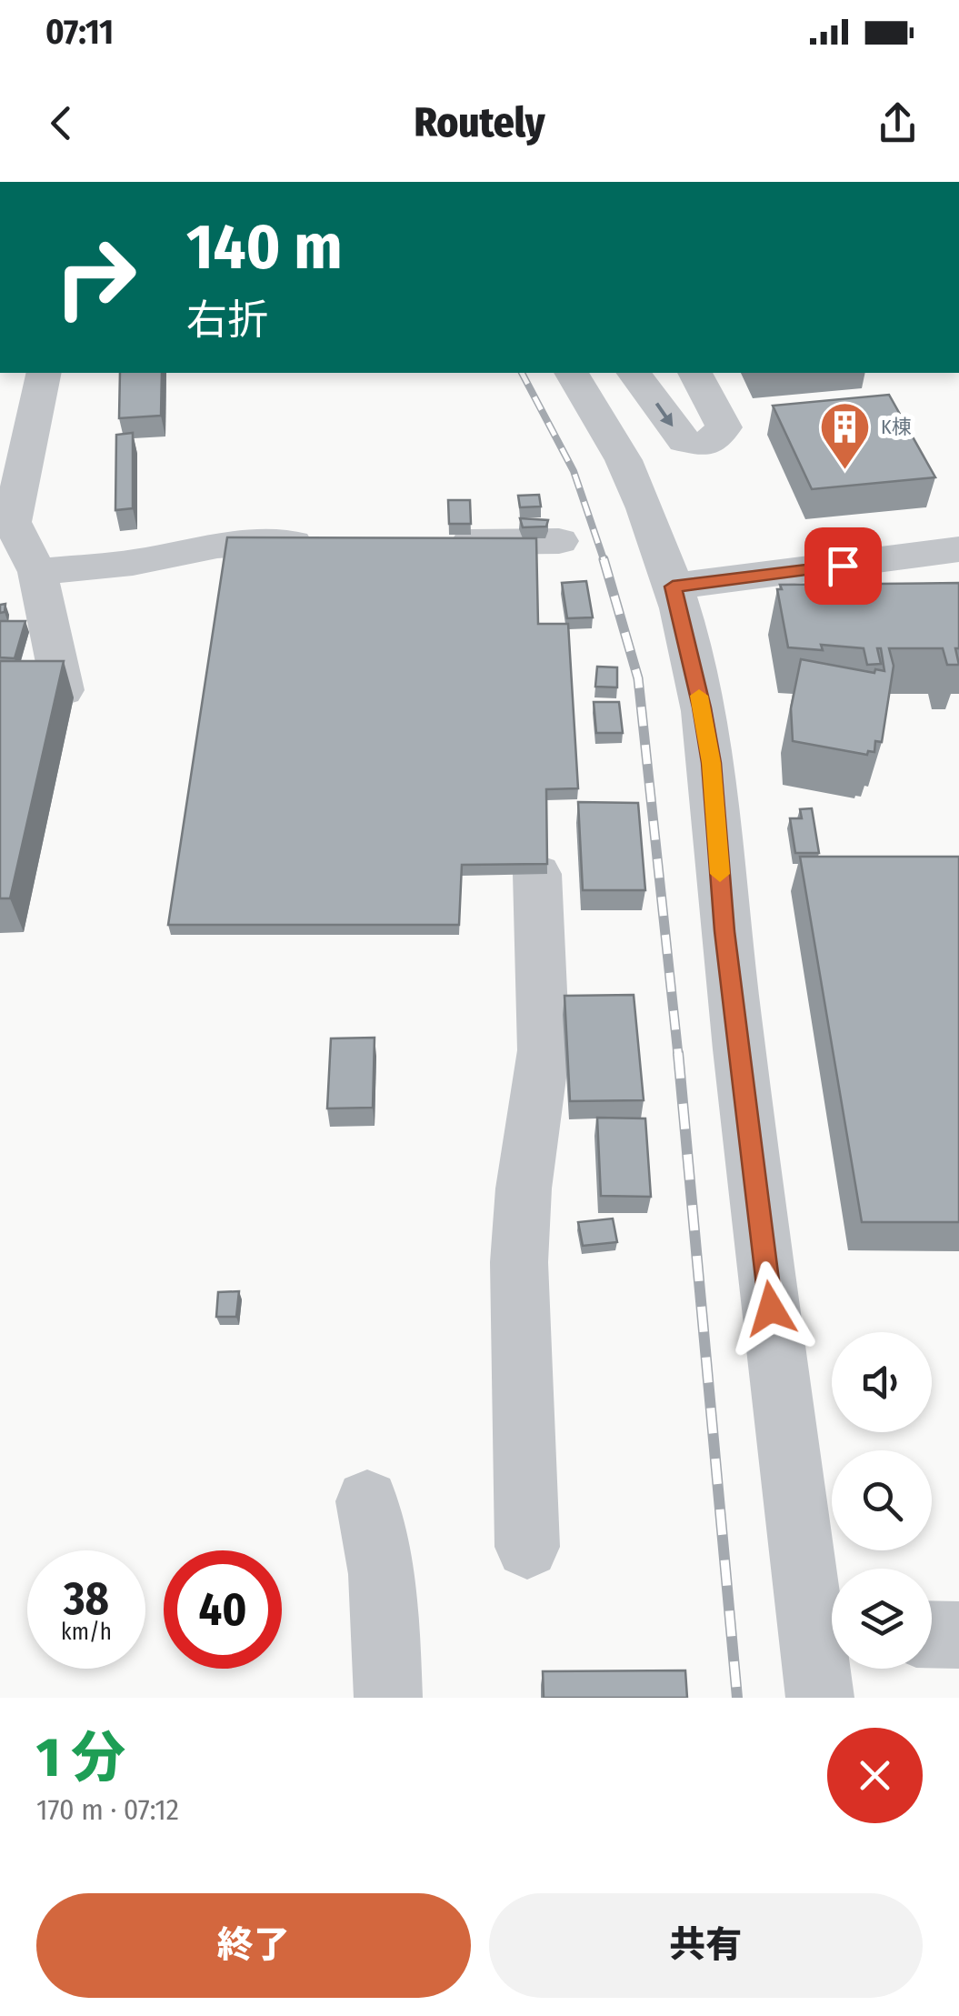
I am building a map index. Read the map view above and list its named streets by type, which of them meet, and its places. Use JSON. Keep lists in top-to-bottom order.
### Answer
{
  "places": {
    "building": ["K棟"]
  },
  "page": {
    "status": "07:11",
    "header": "Routely",
    "turn": ["140 m", "右折"],
    "speed": "38 km/h",
    "limit": "40",
    "heading": ["1 分", "170 m · 07:12"],
    "buttons": ["終了", "共有"]
  }
}
